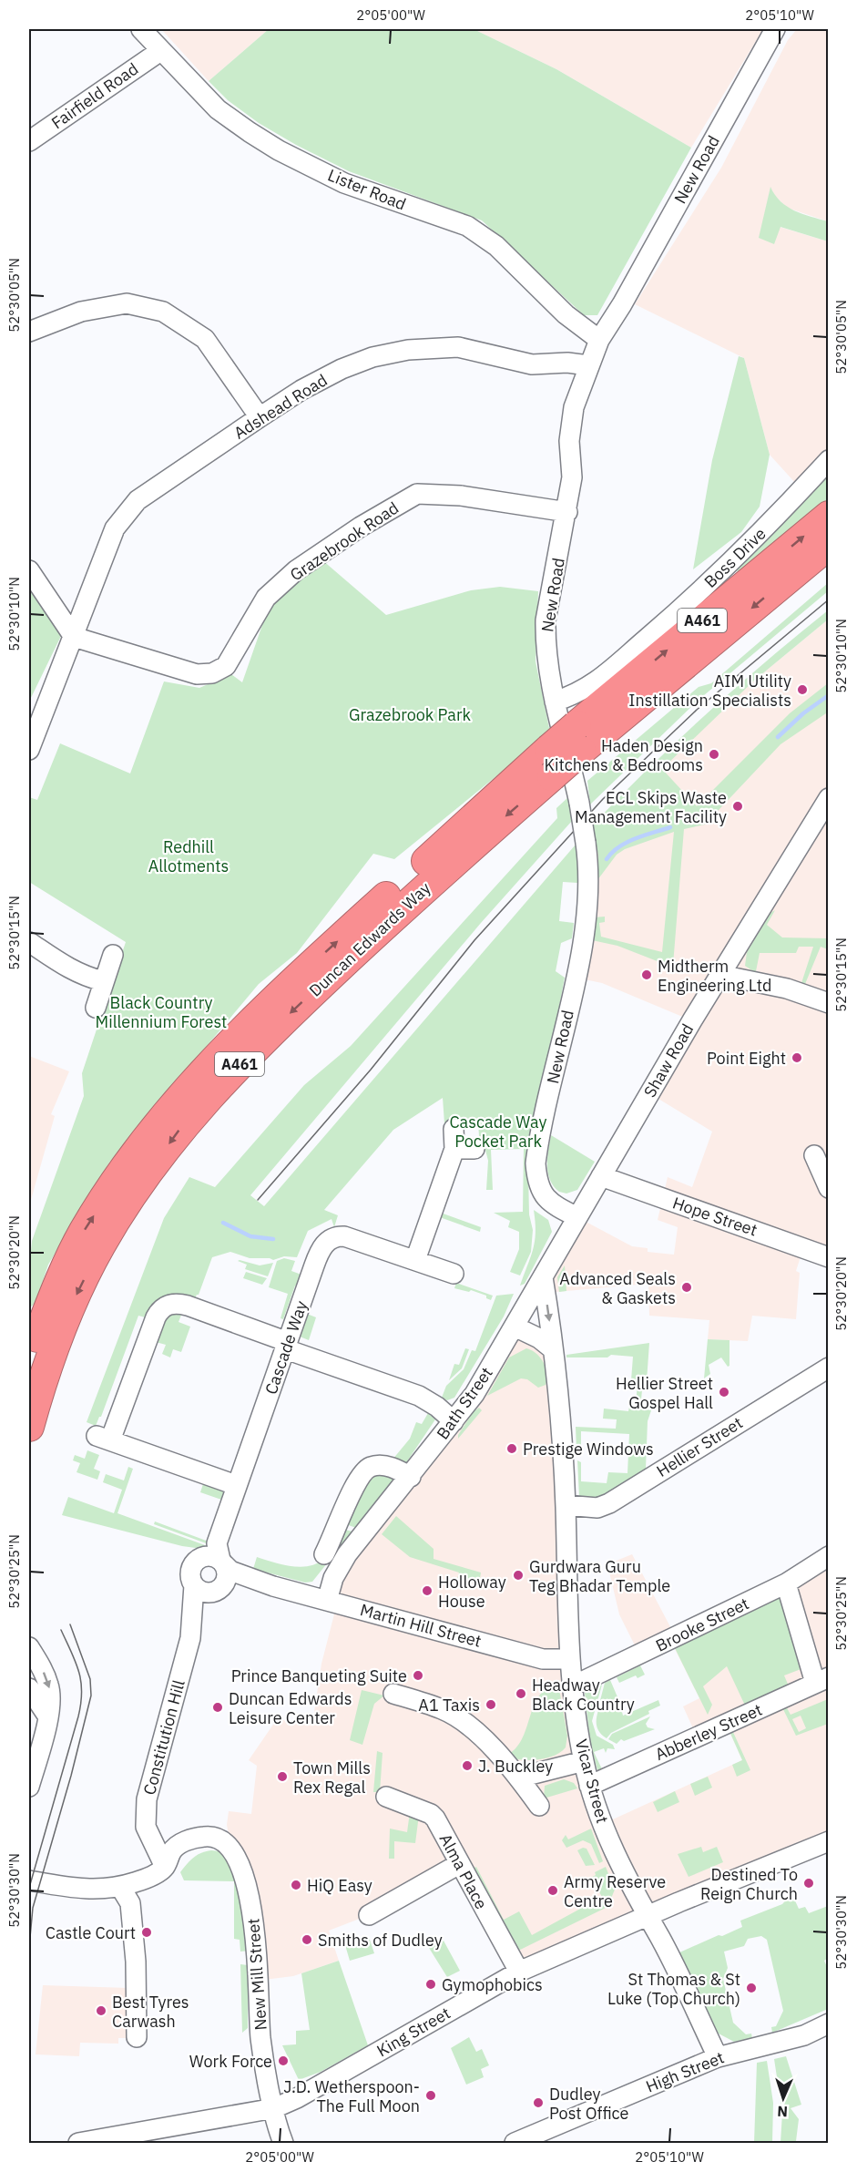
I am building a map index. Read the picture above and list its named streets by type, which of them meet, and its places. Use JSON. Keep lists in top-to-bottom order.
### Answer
{
  "streets": {
    "highway": ["A461", "Duncan Edwards Way"],
    "street": [
      "Fairfield Road",
      "New Road",
      "Lister Road",
      "Adshead Road",
      "Grazebrook Road",
      "Boss Drive",
      "Shaw Road",
      "Hope Street",
      "Cascade Way",
      "Bath Street",
      "Hellier Street",
      "Brooke Street",
      "Martin Hill Street",
      "Abberley Street",
      "Constitution Hill",
      "Vicar Street",
      "Alma Place",
      "New Mill Street",
      "King Street",
      "High Street"
    ]
  },
  "crossings": [
    ["Fairfield Road", "Lister Road"],
    ["New Road", "Lister Road"],
    ["New Road", "Adshead Road"],
    ["New Road", "Grazebrook Road"],
    ["New Road", "Boss Drive"],
    ["New Road", "Shaw Road"],
    ["Adshead Road", "Grazebrook Road"],
    ["Shaw Road", "Hope Street"],
    ["Shaw Road", "Bath Street"],
    ["Shaw Road", "Vicar Street"],
    ["Cascade Way", "Martin Hill Street"],
    ["Cascade Way", "Constitution Hill"],
    ["Bath Street", "Martin Hill Street"],
    ["Hellier Street", "Vicar Street"],
    ["Brooke Street", "Vicar Street"],
    ["Martin Hill Street", "Constitution Hill"],
    ["Martin Hill Street", "Vicar Street"],
    ["Abberley Street", "Vicar Street"],
    ["Constitution Hill", "New Mill Street"],
    ["Vicar Street", "King Street"],
    ["Vicar Street", "High Street"],
    ["Alma Place", "King Street"],
    ["New Mill Street", "King Street"]
  ],
  "parks": [
    "Grazebrook Park",
    "Redhill Allotments",
    "Black Country Millennium Forest",
    "Cascade Way Pocket Park"
  ],
  "places": [
    "AIM Utility Instillation Specialists",
    "Haden Design Kitchens & Bedrooms",
    "ECL Skips Waste Management Facility",
    "Midtherm Engineering Ltd",
    "Point Eight",
    "Advanced Seals & Gaskets",
    "Hellier Street Gospel Hall",
    "Prestige Windows",
    "Gurdwara Guru Teg Bhadar Temple",
    "Holloway House",
    "Prince Banqueting Suite",
    "Headway Black Country",
    "A1 Taxis",
    "Duncan Edwards Leisure Center",
    "J. Buckley",
    "Town Mills Rex Regal",
    "Destined To Reign Church",
    "HiQ Easy",
    "Army Reserve Centre",
    "Castle Court",
    "Smiths of Dudley",
    "Gymophobics",
    "St Thomas & St Luke (Top Church)",
    "Best Tyres Carwash",
    "Work Force",
    "J.D. Wetherspoon- The Full Moon",
    "Dudley Post Office"
  ],
  "north": "bottom",
  "coordinates": [
    "2°05'00\"W",
    "2°05'10\"W",
    "52°30'05\"N",
    "52°30'10\"N",
    "52°30'15\"N",
    "52°30'20\"N",
    "52°30'25\"N",
    "52°30'30\"N"
  ]
}
